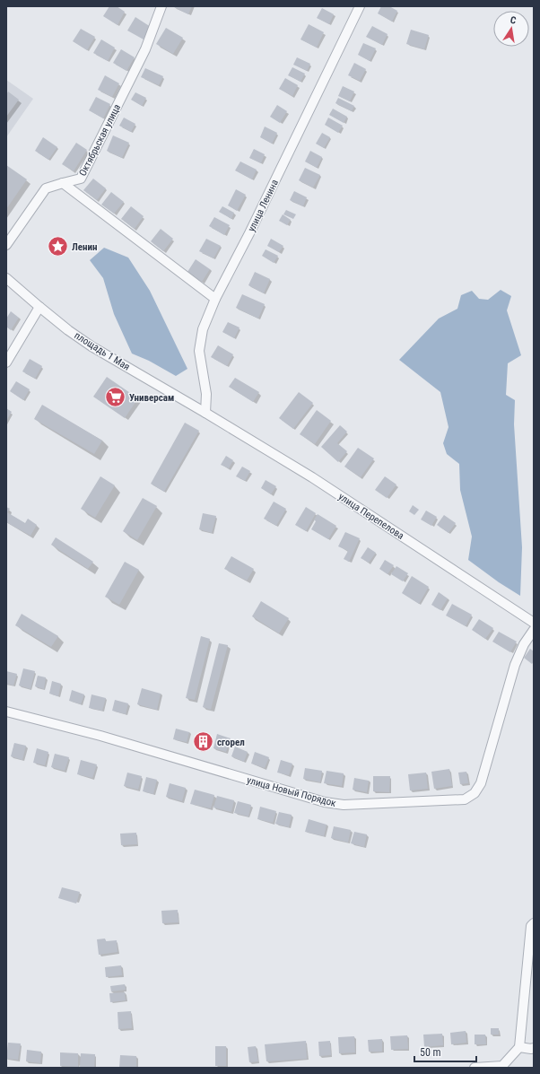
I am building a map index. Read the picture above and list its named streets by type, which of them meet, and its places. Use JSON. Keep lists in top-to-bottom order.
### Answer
{
  "streets": {
    "street": [
      "Октябрьская улица",
      "улица Ленина",
      "площадь 1 Мая",
      "улица Перепелова",
      "улица Новый Порядок"
    ]
  },
  "crossings": [
    ["улица Ленина", "площадь 1 Мая"],
    ["улица Ленина", "улица Перепелова"],
    ["площадь 1 Мая", "улица Перепелова"]
  ],
  "places": {
    "place": ["Ленин"],
    "supermarket": ["Универсам"],
    "building": ["сгорел"]
  },
  "scale_bar": "50 m",
  "north": "top"
}
